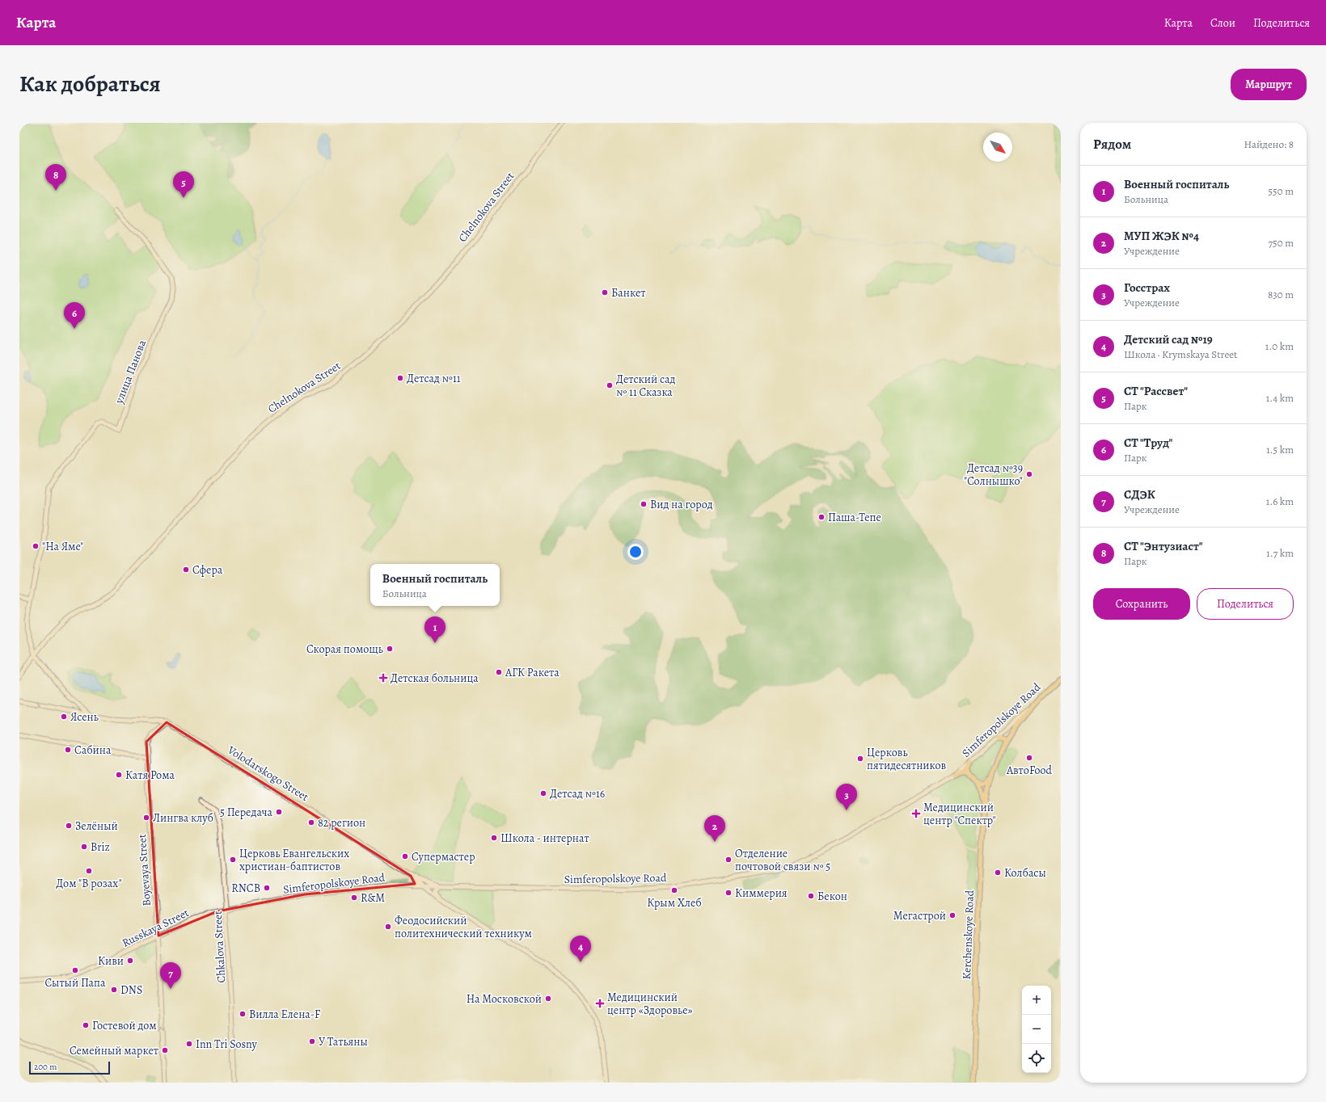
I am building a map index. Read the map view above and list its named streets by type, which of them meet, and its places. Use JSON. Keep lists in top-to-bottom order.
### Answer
{
  "streets": {
    "main road": [
      "Chelnokova Street",
      "улица Панова",
      "Simferopolskoye Road",
      "Volodarskogo Street",
      "Boyevaya Street",
      "Russkaya Street",
      "Kerchenskoye Road",
      "Chkalova Street"
    ]
  },
  "crossings": [
    ["Chelnokova Street", "Volodarskogo Street"],
    ["Simferopolskoye Road", "Volodarskogo Street"],
    ["Simferopolskoye Road", "Russkaya Street"],
    ["Simferopolskoye Road", "Chkalova Street"],
    ["Volodarskogo Street", "Boyevaya Street"],
    ["Boyevaya Street", "Russkaya Street"],
    ["Russkaya Street", "Chkalova Street"]
  ],
  "one_way": ["Boyevaya Street"],
  "places": {
    "other": [
      "Банкет",
      "Детсад №11",
      "Детский сад № 11 Сказка",
      "Детсад №39 \"Солнышко\"",
      "Вид на город",
      "Паша-Тепе",
      "\"На Яме\"",
      "Сфера",
      "Скорая помощь",
      "АГК Ракета",
      "Ясень",
      "Сабина",
      "АвтоFood",
      "Церковь пятидесятников",
      "Катя Рома",
      "Детсад №16",
      "5 Передача",
      "Лингва клуб",
      "82 регион",
      "Зелёный",
      "Школа - интернат",
      "Briz",
      "Супермастер",
      "Церковь Евангельских христиан-баптистов",
      "Отделение почтовой связи № 5",
      "Дом \"В розах\"",
      "Колбасы",
      "RNCB",
      "Крым Хлеб",
      "Киммерия",
      "Бекон",
      "R&M",
      "Мегастрой",
      "Феодосийский политехнический техникум",
      "Киви",
      "Сытый Папа",
      "DNS",
      "На Московской",
      "Вилла Елена-F",
      "Гостевой дом",
      "У Татьяны",
      "Inn Tri Sosny",
      "Семейный маркет"
    ],
    "health": ["Детская больница", "Медицинский центр \"Спектр\"", "Медицинский центр «Здоровье»"]
  },
  "scale_bar": "200 m",
  "north": "bottom right",
  "page": {
    "header": "Карта",
    "nav": ["Карта", "Слои", "Поделиться"],
    "title": "Как добраться",
    "buttons": [
      "Маршрут",
      ["Сохранить", "Поделиться"]
    ],
    "heading": ["Рядом", "Найдено: 8"],
    "pins": [
      "8",
      "5",
      "6",
      "1",
      "3",
      "2",
      "4",
      "7"
    ],
    "list": [
      {
        "mark": "1",
        "name": "Военный госпиталь",
        "note": "Больница",
        "value": "550 m"
      },
      {
        "mark": "2",
        "name": "МУП ЖЭК №4",
        "note": "Учреждение",
        "value": "750 m"
      },
      {
        "mark": "3",
        "name": "Госстрах",
        "note": "Учреждение",
        "value": "830 m"
      },
      {
        "mark": "4",
        "name": "Детский сад №19",
        "note": "Школа · Krymskaya Street",
        "value": "1.0 km"
      },
      {
        "mark": "5",
        "name": "СТ \"Рассвет\"",
        "note": "Парк",
        "value": "1.4 km"
      },
      {
        "mark": "6",
        "name": "СТ \"Труд\"",
        "note": "Парк",
        "value": "1.5 km"
      },
      {
        "mark": "7",
        "name": "СДЭК",
        "note": "Учреждение",
        "value": "1.6 km"
      },
      {
        "mark": "8",
        "name": "СТ \"Энтузиаст\"",
        "note": "Парк",
        "value": "1.7 km"
      }
    ],
    "popup": ["Военный госпиталь", "Больница"],
    "map_buttons": ["+", "−"],
    "scale": "200 m"
  }
}
